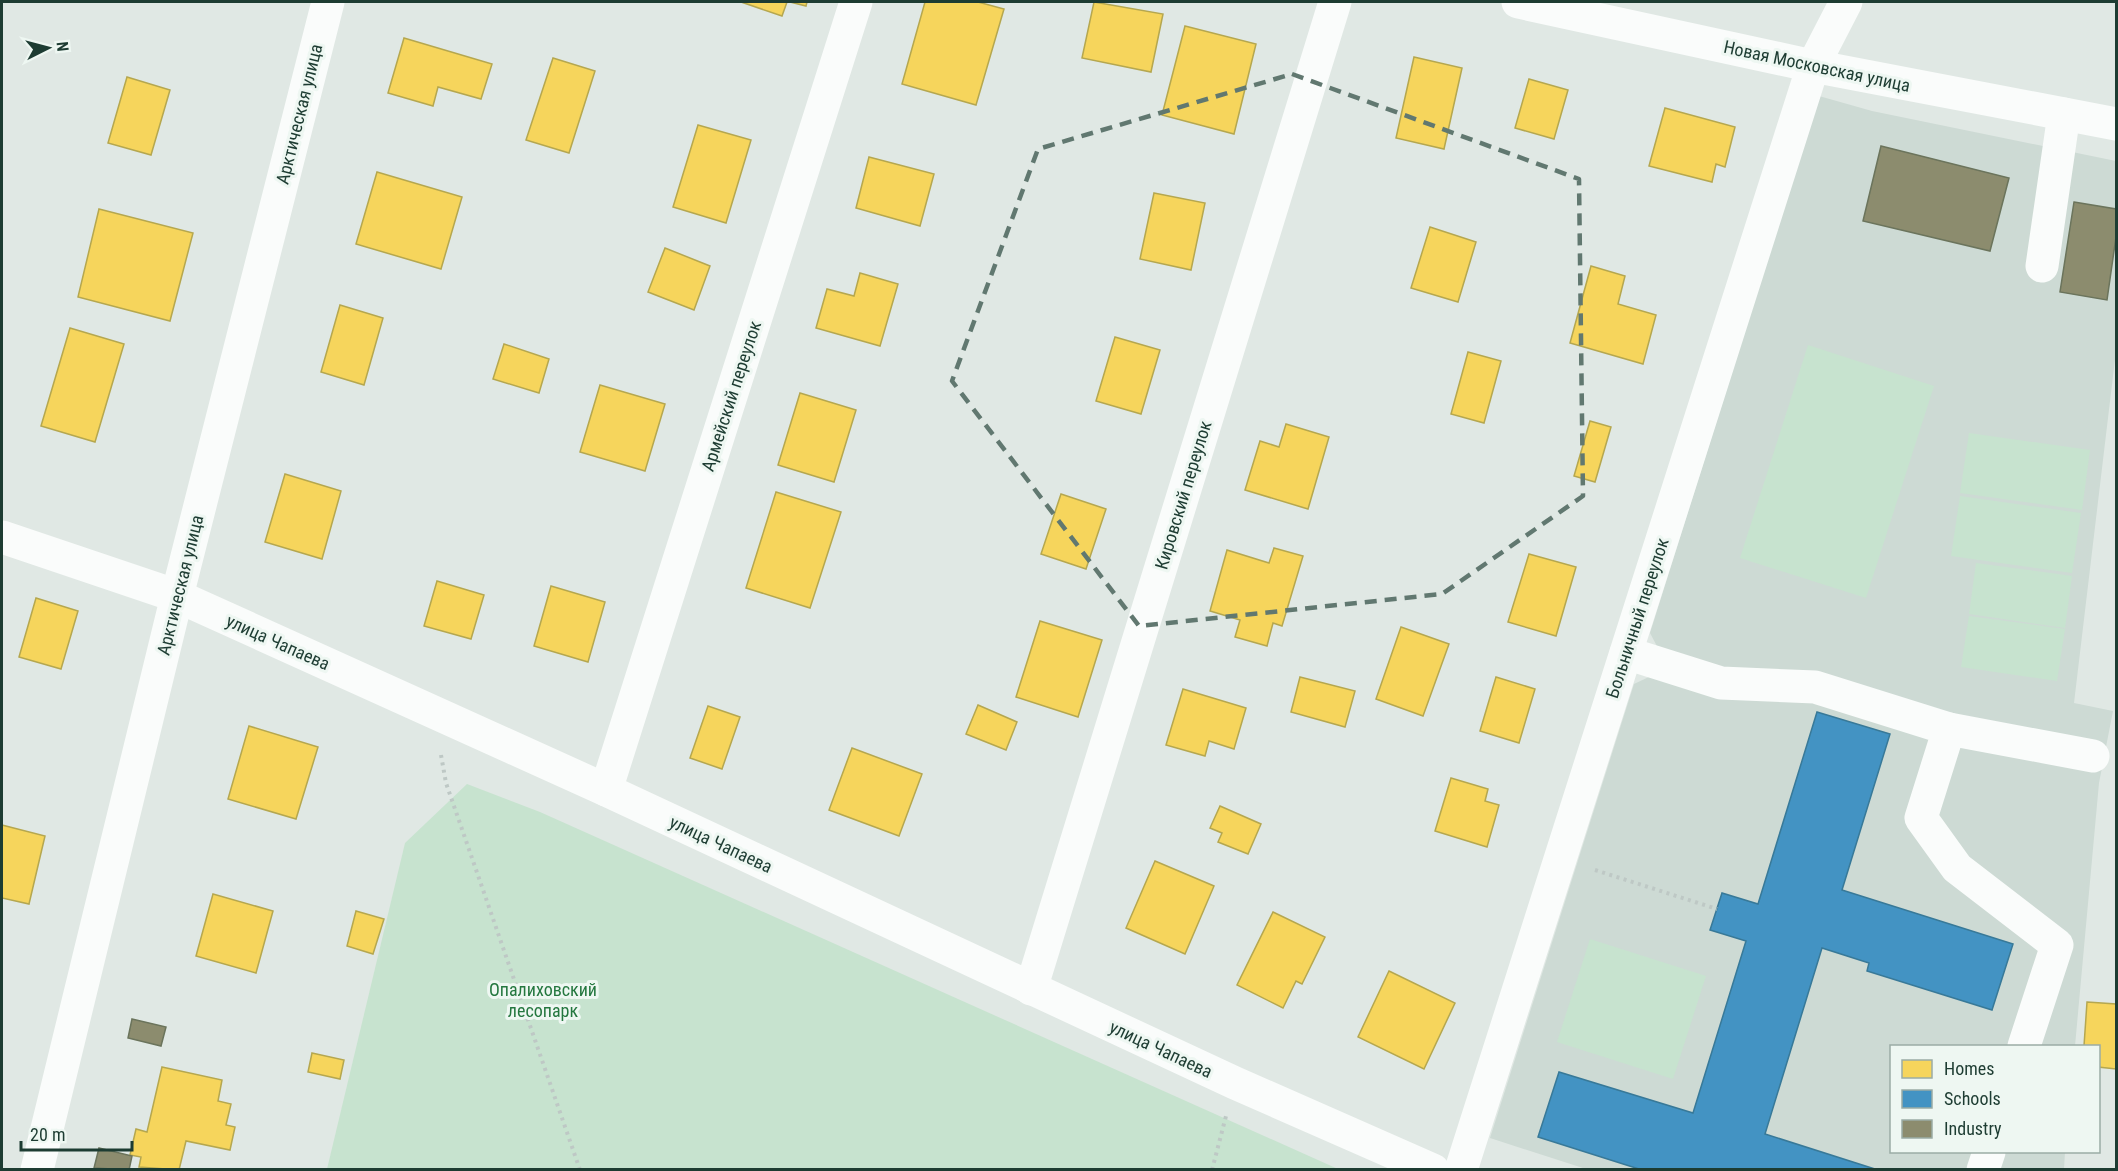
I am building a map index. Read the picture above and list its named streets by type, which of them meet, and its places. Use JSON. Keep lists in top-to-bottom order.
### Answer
{
  "streets": {
    "street": [
      "Новая Московская улица",
      "Арктическая улица",
      "Армейский переулок",
      "Кировский переулок",
      "Больничный переулок",
      "улица Чапаева"
    ]
  },
  "crossings": [
    ["Новая Московская улица", "Больничный переулок"],
    ["Арктическая улица", "улица Чапаева"],
    ["Армейский переулок", "улица Чапаева"],
    ["Кировский переулок", "улица Чапаева"]
  ],
  "parks": ["Опалиховский лесопарк"],
  "legend": ["Homes", "Schools", "Industry"],
  "scale_bar": "20 m",
  "north": "right"
}
